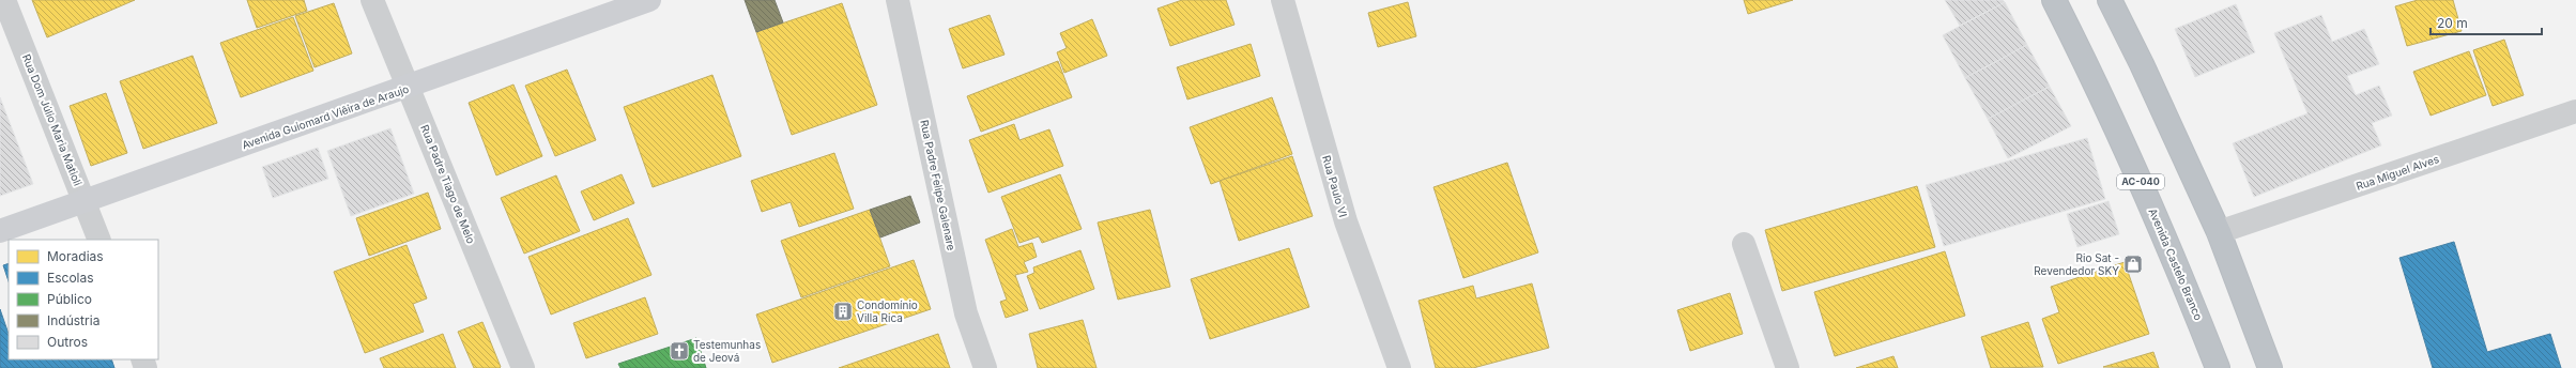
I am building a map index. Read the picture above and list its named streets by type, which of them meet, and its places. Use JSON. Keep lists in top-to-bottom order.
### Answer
{
  "streets": {
    "highway": ["AC-040", "Avenida Castelo Branco"],
    "street": [
      "Avenida Guiomard Viêira de Araujo",
      "Rua Dom Júlio Maria Matioli",
      "Rua Miguel Alves",
      "Rua Padre Tiago de Melo",
      "Rua Padre Felipe Galenare",
      "Rua Paulo VI"
    ]
  },
  "crossings": [
    ["Avenida Guiomard Viêira de Araujo", "Rua Dom Júlio Maria Matioli"],
    ["Avenida Guiomard Viêira de Araujo", "Rua Padre Tiago de Melo"]
  ],
  "places": {
    "shop": ["Rio Sat - Revendedor SKY"],
    "building": ["Condomínio Villa Rica"],
    "church": ["Testemunhas de Jeová"]
  },
  "legend": [
    "Moradias",
    "Escolas",
    "Público",
    "Indústria",
    "Outros"
  ],
  "scale_bar": "20 m"
}
